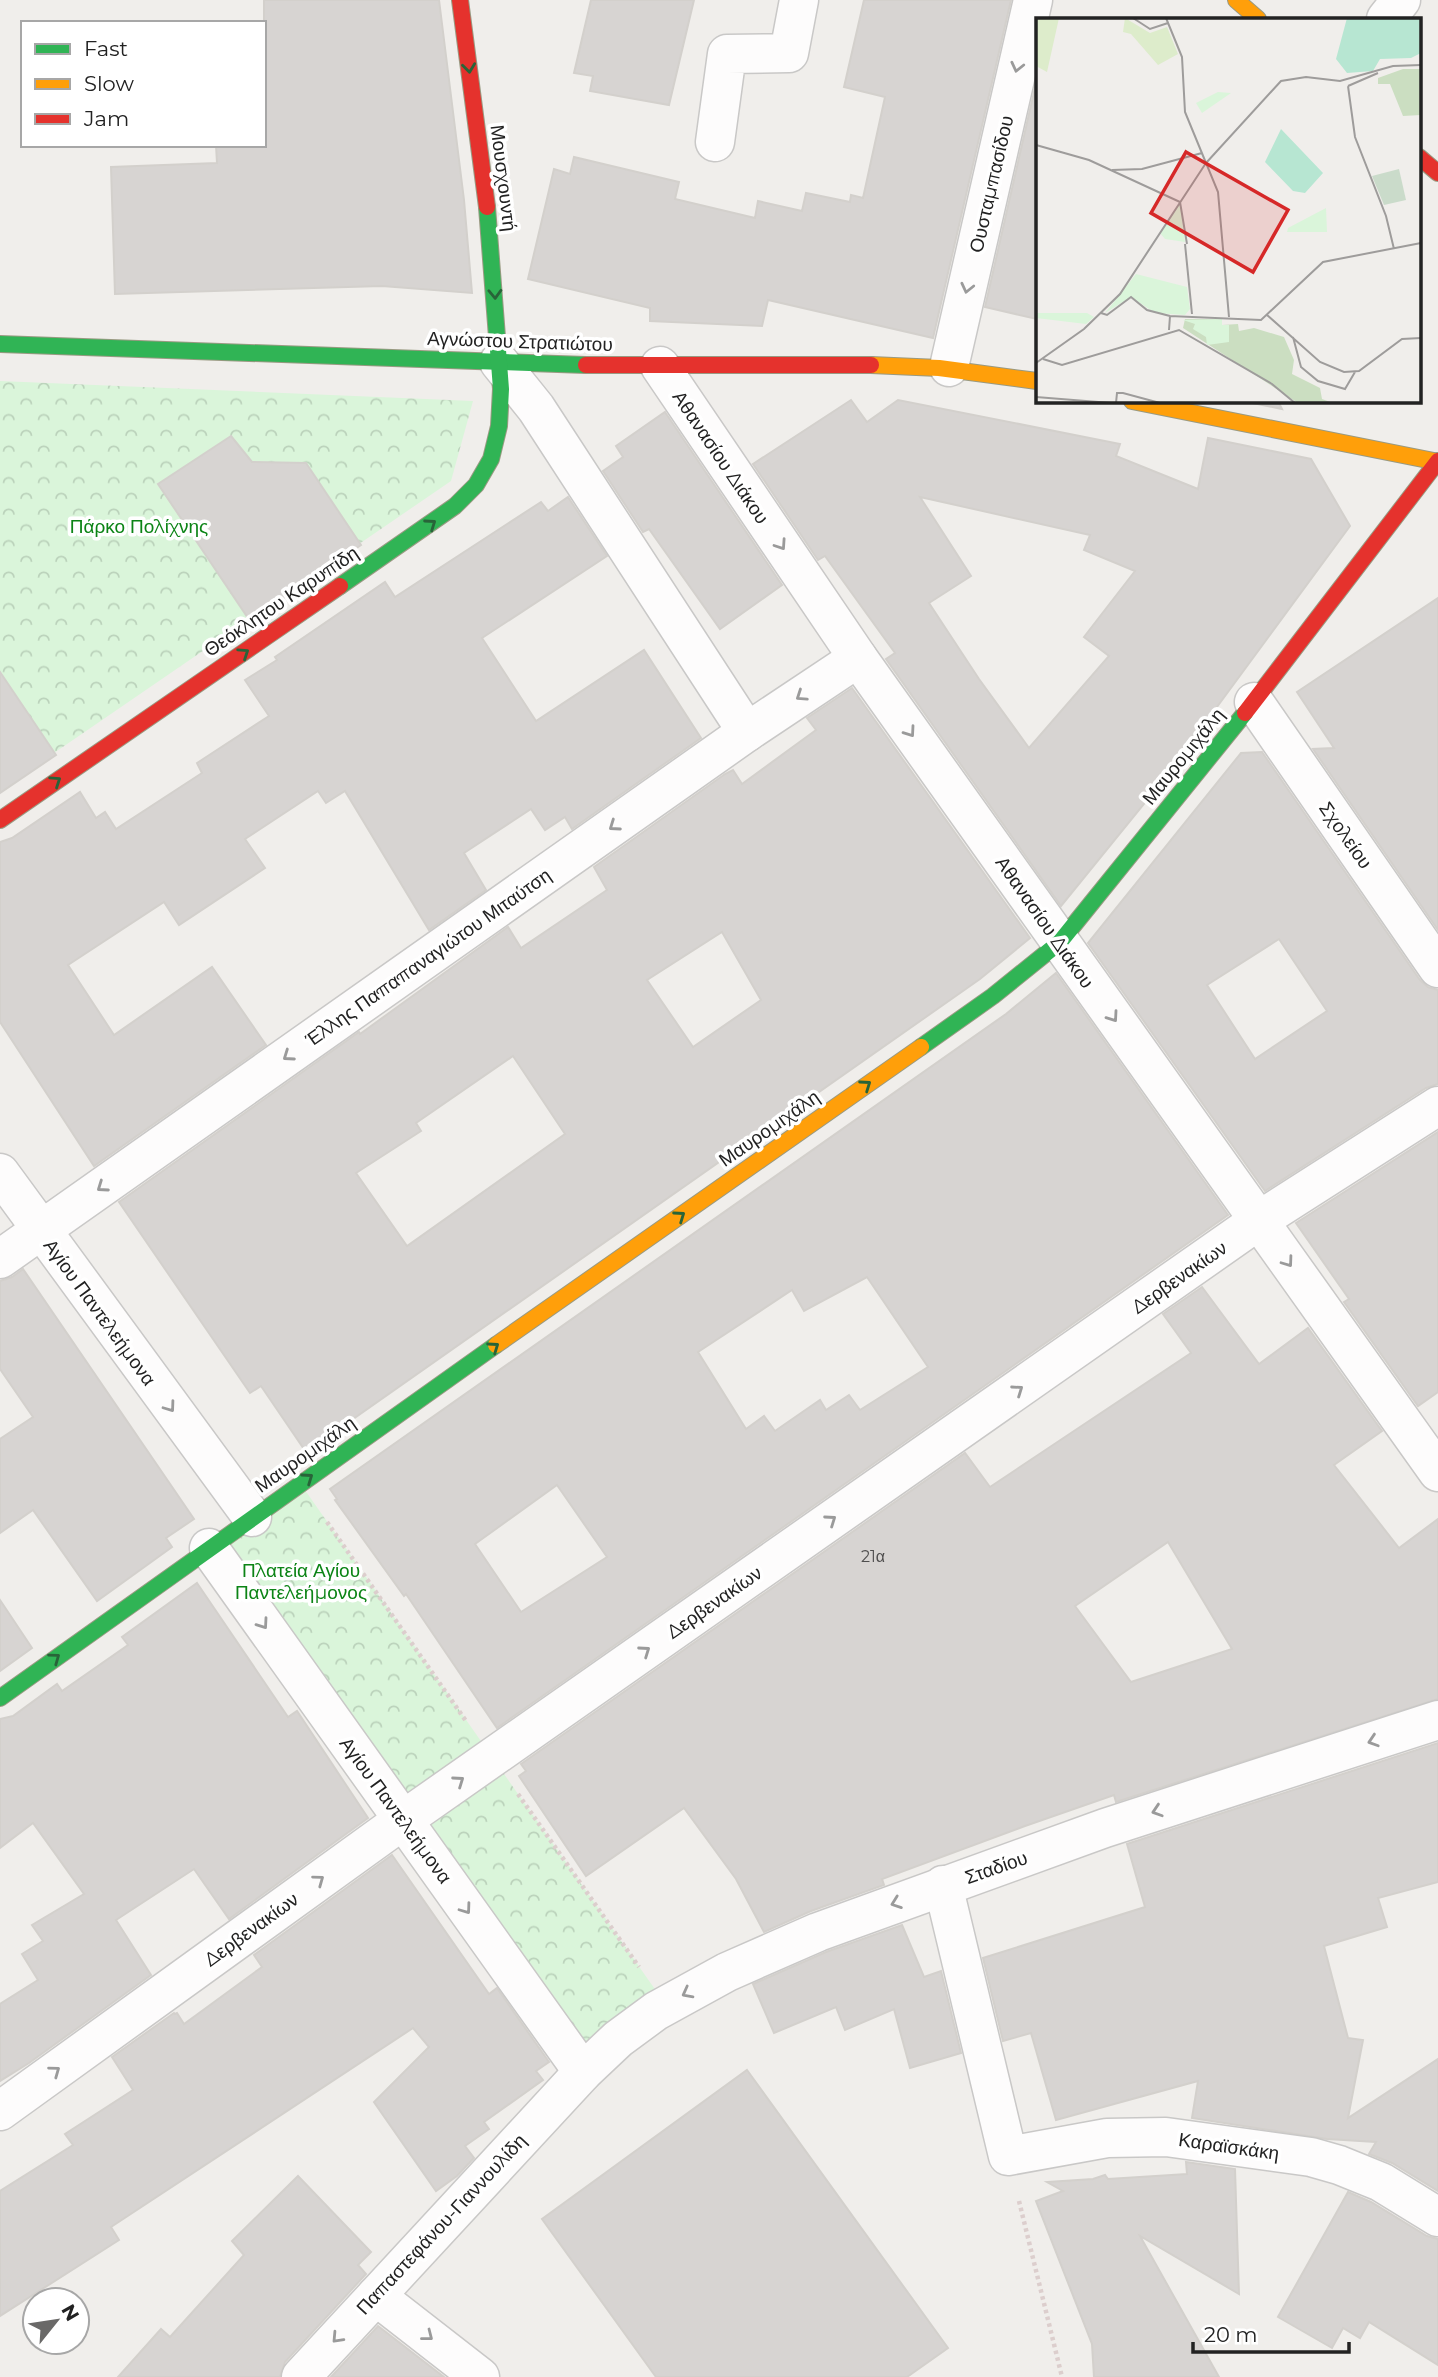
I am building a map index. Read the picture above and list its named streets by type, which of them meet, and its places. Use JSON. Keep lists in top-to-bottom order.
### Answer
{
  "streets": {
    "street": [
      "Μουσχουντή",
      "Ουσταμπασίδου",
      "Αγνώστου Στρατιώτου",
      "Αθανασίου Διάκου",
      "Θεόκλητου Καρυπίδη",
      "Μαυρομιχάλη",
      "Σχολείου",
      "Έλλης Παπαπαναγιώτου Μιταύτση",
      "Δερβενακίων",
      "Αγίου Παντελεήμονα",
      "Σταδίου",
      "Καραϊσκάκη",
      "Παπαστεφάνου-Γιαννουλίδη"
    ]
  },
  "crossings": [
    ["Μουσχουντή", "Αγνώστου Στρατιώτου"],
    ["Μουσχουντή", "Θεόκλητου Καρυπίδη"],
    ["Ουσταμπασίδου", "Αγνώστου Στρατιώτου"],
    ["Αγνώστου Στρατιώτου", "Αθανασίου Διάκου"],
    ["Αγνώστου Στρατιώτου", "Θεόκλητου Καρυπίδη"],
    ["Αθανασίου Διάκου", "Μαυρομιχάλη"],
    ["Αθανασίου Διάκου", "Έλλης Παπαπαναγιώτου Μιταύτση"],
    ["Αθανασίου Διάκου", "Δερβενακίων"],
    ["Μαυρομιχάλη", "Σχολείου"],
    ["Μαυρομιχάλη", "Αγίου Παντελεήμονα"],
    ["Έλλης Παπαπαναγιώτου Μιταύτση", "Αγίου Παντελεήμονα"],
    ["Δερβενακίων", "Αγίου Παντελεήμονα"],
    ["Αγίου Παντελεήμονα", "Σταδίου"],
    ["Αγίου Παντελεήμονα", "Παπαστεφάνου-Γιαννουλίδη"],
    ["Σταδίου", "Παπαστεφάνου-Γιαννουλίδη"]
  ],
  "one_way": [
    "Μουσχουντή",
    "Ουσταμπασίδου",
    "Αθανασίου Διάκου",
    "Θεόκλητου Καρυπίδη",
    "Μαυρομιχάλη",
    "Έλλης Παπαπαναγιώτου Μιταύτση",
    "Δερβενακίων",
    "Αγίου Παντελεήμονα",
    "Σταδίου"
  ],
  "parks": ["Πάρκο Πολίχνης", "Πλατεία Αγίου Παντελεήμονος"],
  "house_numbers": ["21α"],
  "legend": ["Fast", "Slow", "Jam"],
  "scale_bar": "20 m",
  "north": "top right"
}
